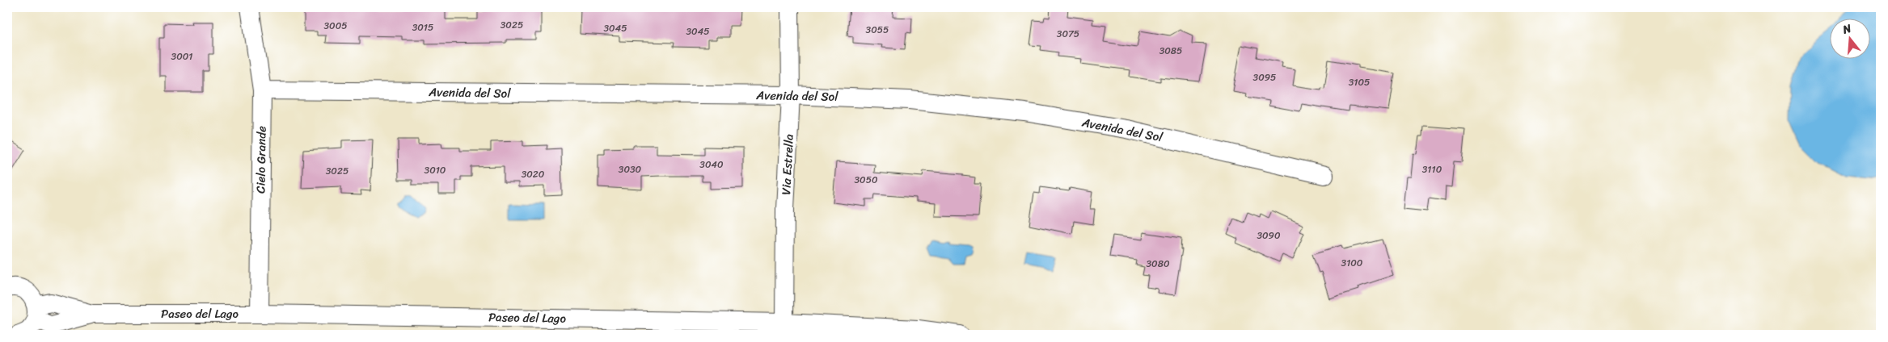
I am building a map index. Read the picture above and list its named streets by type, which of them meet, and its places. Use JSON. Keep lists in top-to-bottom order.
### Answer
{
  "streets": {
    "street": [
      "Avenida del Sol",
      "Cielo Grande",
      "Via Estrella",
      "Paseo del Lago"
    ]
  },
  "crossings": [
    ["Avenida del Sol", "Cielo Grande"],
    ["Avenida del Sol", "Via Estrella"],
    ["Cielo Grande", "Paseo del Lago"],
    ["Via Estrella", "Paseo del Lago"]
  ],
  "house_numbers": [
    "3025",
    "3005",
    "3015",
    "3045",
    "3055",
    "3045",
    "3075",
    "3085",
    "3001",
    "3095",
    "3105",
    "3040",
    "3030",
    "3110",
    "3010",
    "3025",
    "3020",
    "3050",
    "3090",
    "3100",
    "3080"
  ],
  "north": "top"
}
